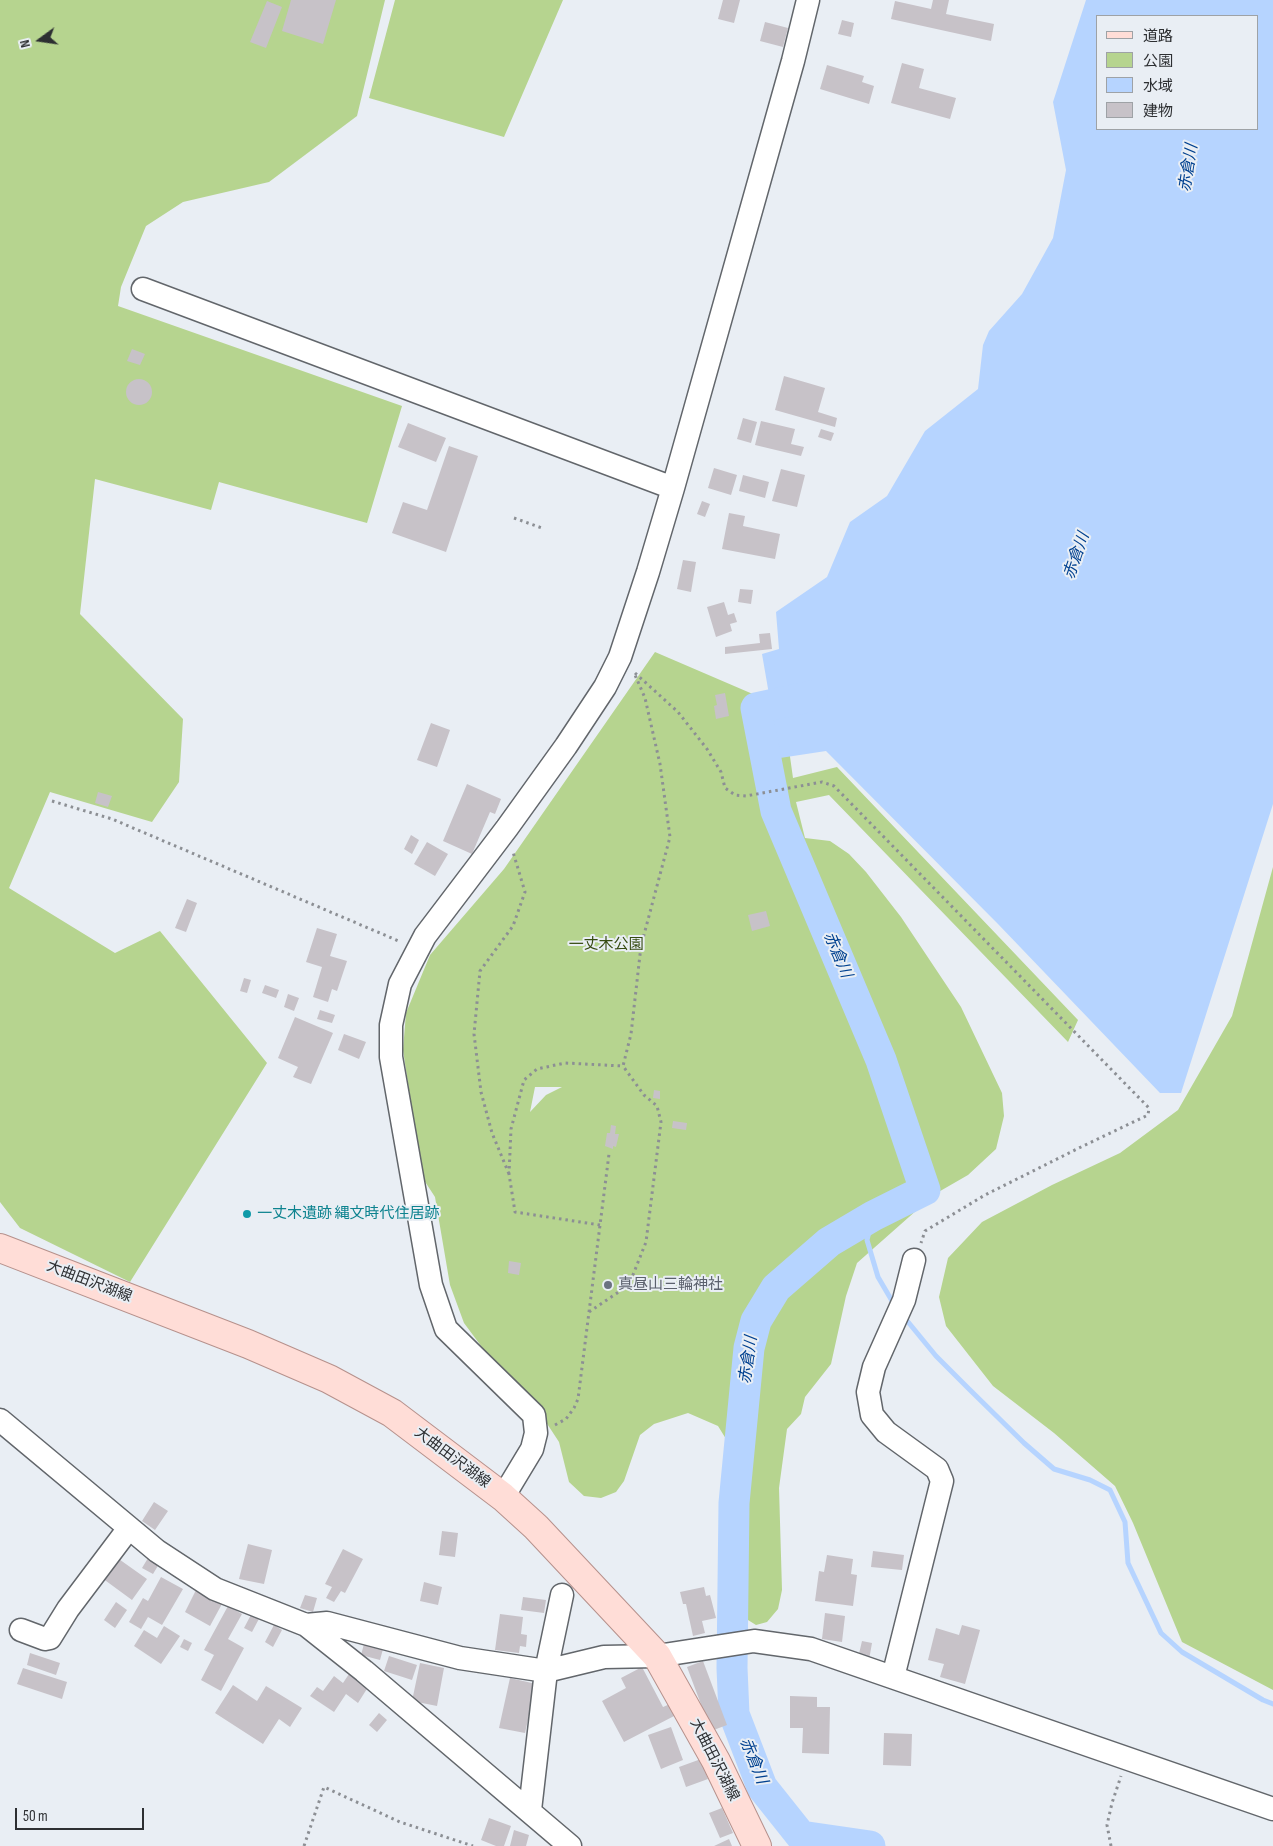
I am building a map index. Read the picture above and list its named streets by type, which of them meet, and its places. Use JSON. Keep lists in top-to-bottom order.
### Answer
{
  "streets": {
    "main road": ["大曲田沢湖線"]
  },
  "water": ["赤倉川"],
  "parks": ["一丈木公園"],
  "places": ["一丈木遺跡 縄文時代住居跡", "真昼山三輪神社"],
  "legend": [
    "道路",
    "公園",
    "水域",
    "建物"
  ],
  "scale_bar": "50 m",
  "north": "left"
}
